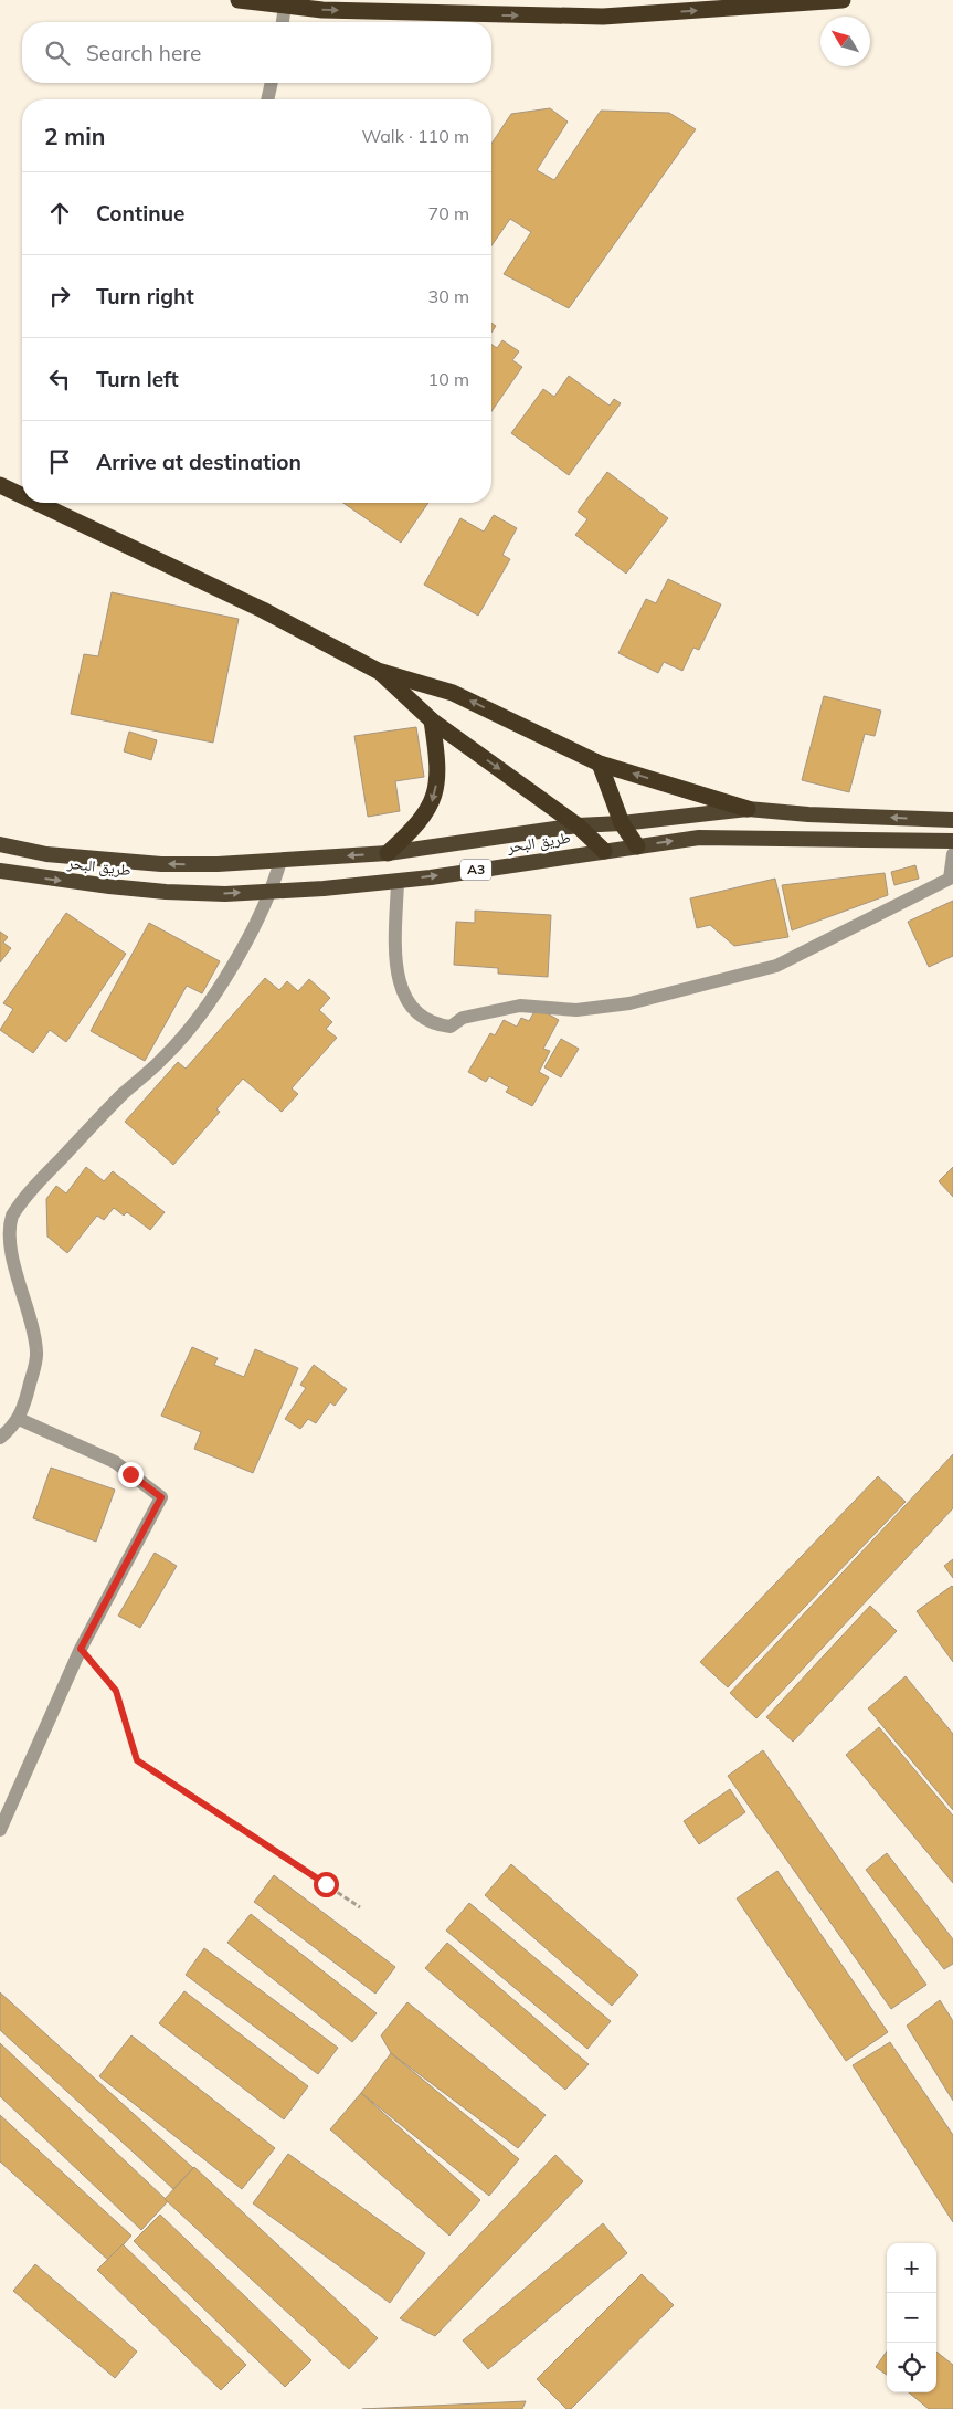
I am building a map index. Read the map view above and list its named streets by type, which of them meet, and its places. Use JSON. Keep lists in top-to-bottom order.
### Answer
{
  "streets": {
    "highway": ["طريق البحر", "A3"]
  },
  "north": "top left",
  "page": {
    "search": "Search here",
    "heading": ["2 min", "Walk · 110 m"],
    "list": [
      ["Continue", "70 m"],
      ["Turn right", "30 m"],
      ["Turn left", "10 m"],
      "Arrive at destination"
    ],
    "map_buttons": ["+", "−"]
  }
}
